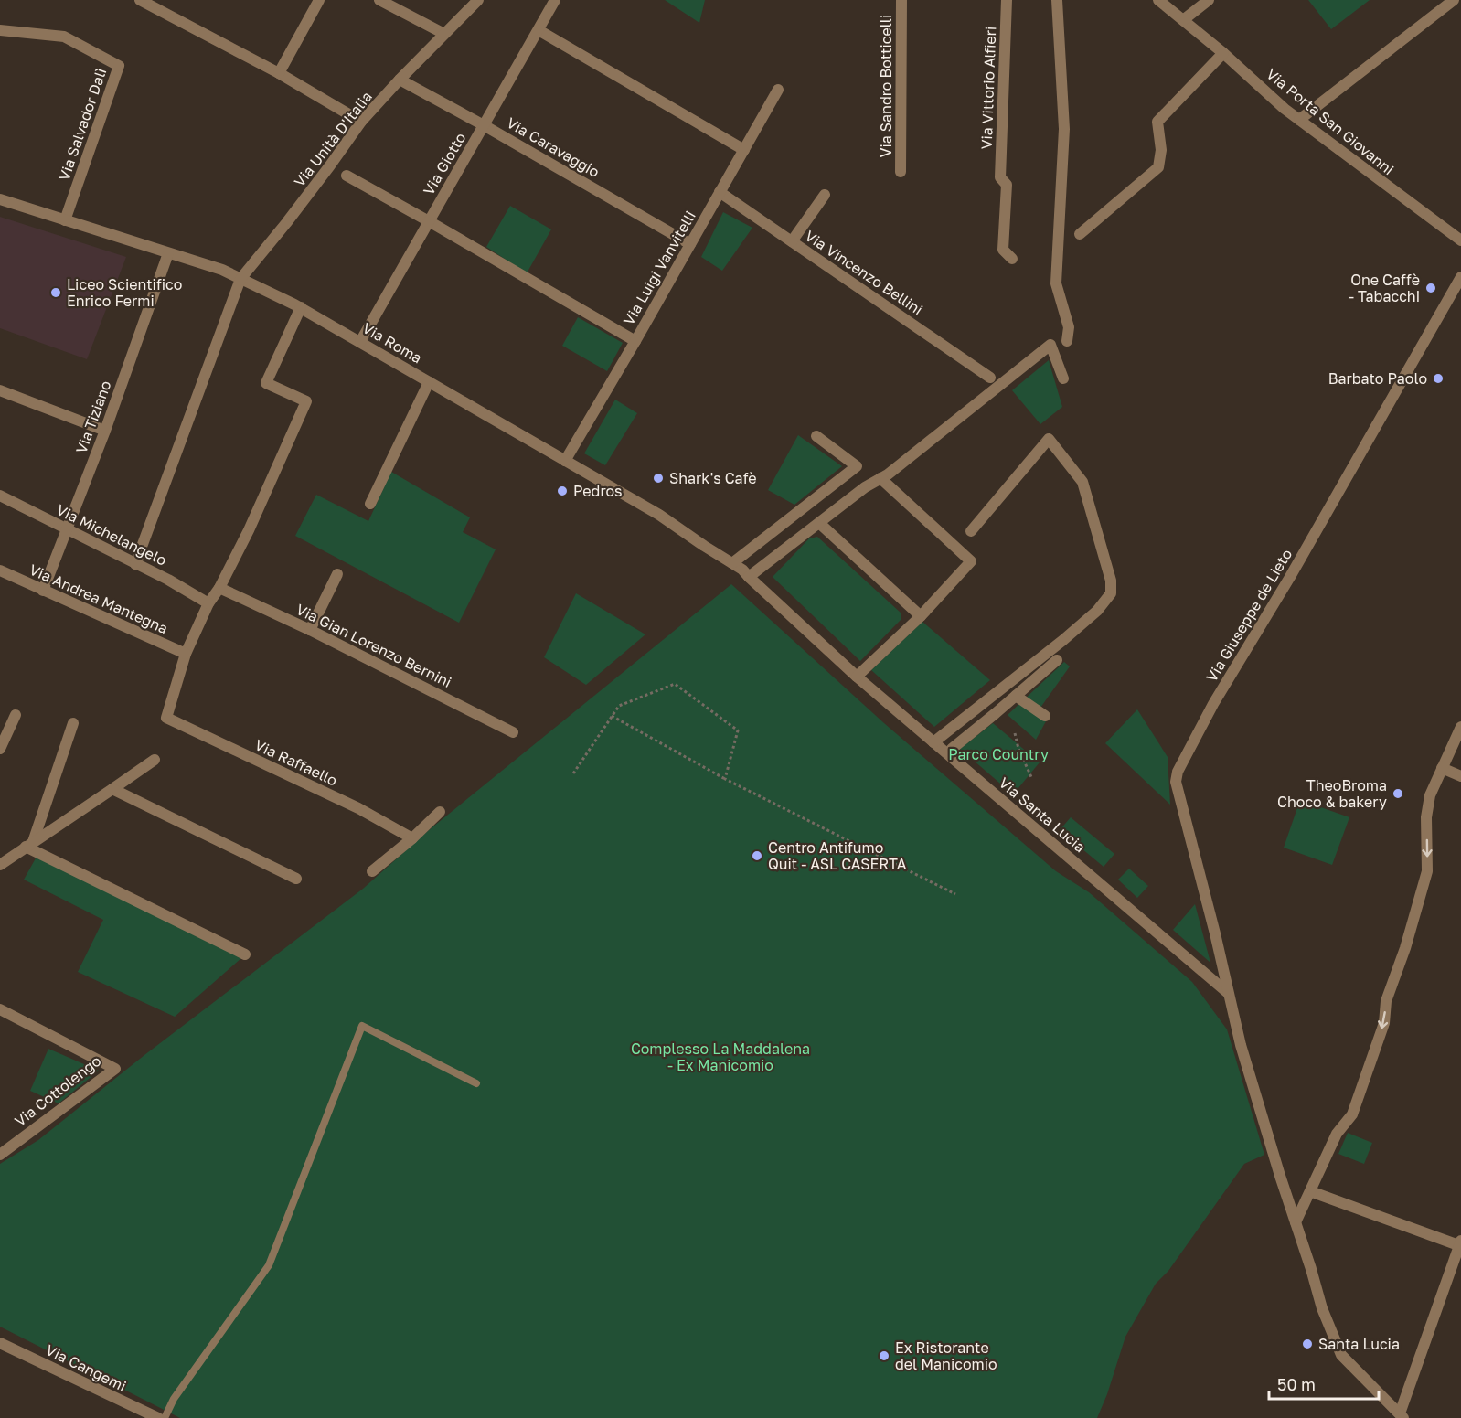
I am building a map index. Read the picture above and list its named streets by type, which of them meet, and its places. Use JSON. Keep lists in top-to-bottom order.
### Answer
{
  "streets": {
    "street": [
      "Via Sandro Botticelli",
      "Via Vittorio Alfieri",
      "Via Porta San Giovanni",
      "Via Salvador Dalì",
      "Via Unità D'Italia",
      "Via Caravaggio",
      "Via Giotto",
      "Via Luigi Vanvitelli",
      "Via Vincenzo Bellini",
      "Via Roma",
      "Via Tiziano",
      "Via Michelangelo",
      "Via Andrea Mantegna",
      "Via Giuseppe de Lieto",
      "Via Gian Lorenzo Bernini",
      "Via Raffaello",
      "Via Santa Lucia",
      "Via Cottolengo",
      "Via Cangemi"
    ]
  },
  "crossings": [
    ["Via Salvador Dalì", "Via Roma"],
    ["Via Unità D'Italia", "Via Caravaggio"],
    ["Via Unità D'Italia", "Via Roma"],
    ["Via Unità D'Italia", "Via Michelangelo"],
    ["Via Caravaggio", "Via Giotto"],
    ["Via Caravaggio", "Via Luigi Vanvitelli"],
    ["Via Giotto", "Via Roma"],
    ["Via Luigi Vanvitelli", "Via Vincenzo Bellini"],
    ["Via Luigi Vanvitelli", "Via Roma"],
    ["Via Roma", "Via Tiziano"],
    ["Via Roma", "Via Santa Lucia"],
    ["Via Tiziano", "Via Michelangelo"],
    ["Via Tiziano", "Via Andrea Mantegna"],
    ["Via Andrea Mantegna", "Via Raffaello"],
    ["Via Giuseppe de Lieto", "Via Santa Lucia"]
  ],
  "parks": ["Parco Country", "Complesso La Maddalena - Ex Manicomio"],
  "places": [
    "One Caffè - Tabacchi",
    "Liceo Scientifico Enrico Fermi",
    "Barbato Paolo",
    "Shark's Cafè",
    "Pedros",
    "TheoBroma Choco & bakery",
    "Centro Antifumo Quit - ASL CASERTA",
    "Santa Lucia",
    "Ex Ristorante del Manicomio"
  ],
  "scale_bar": "50 m"
}
